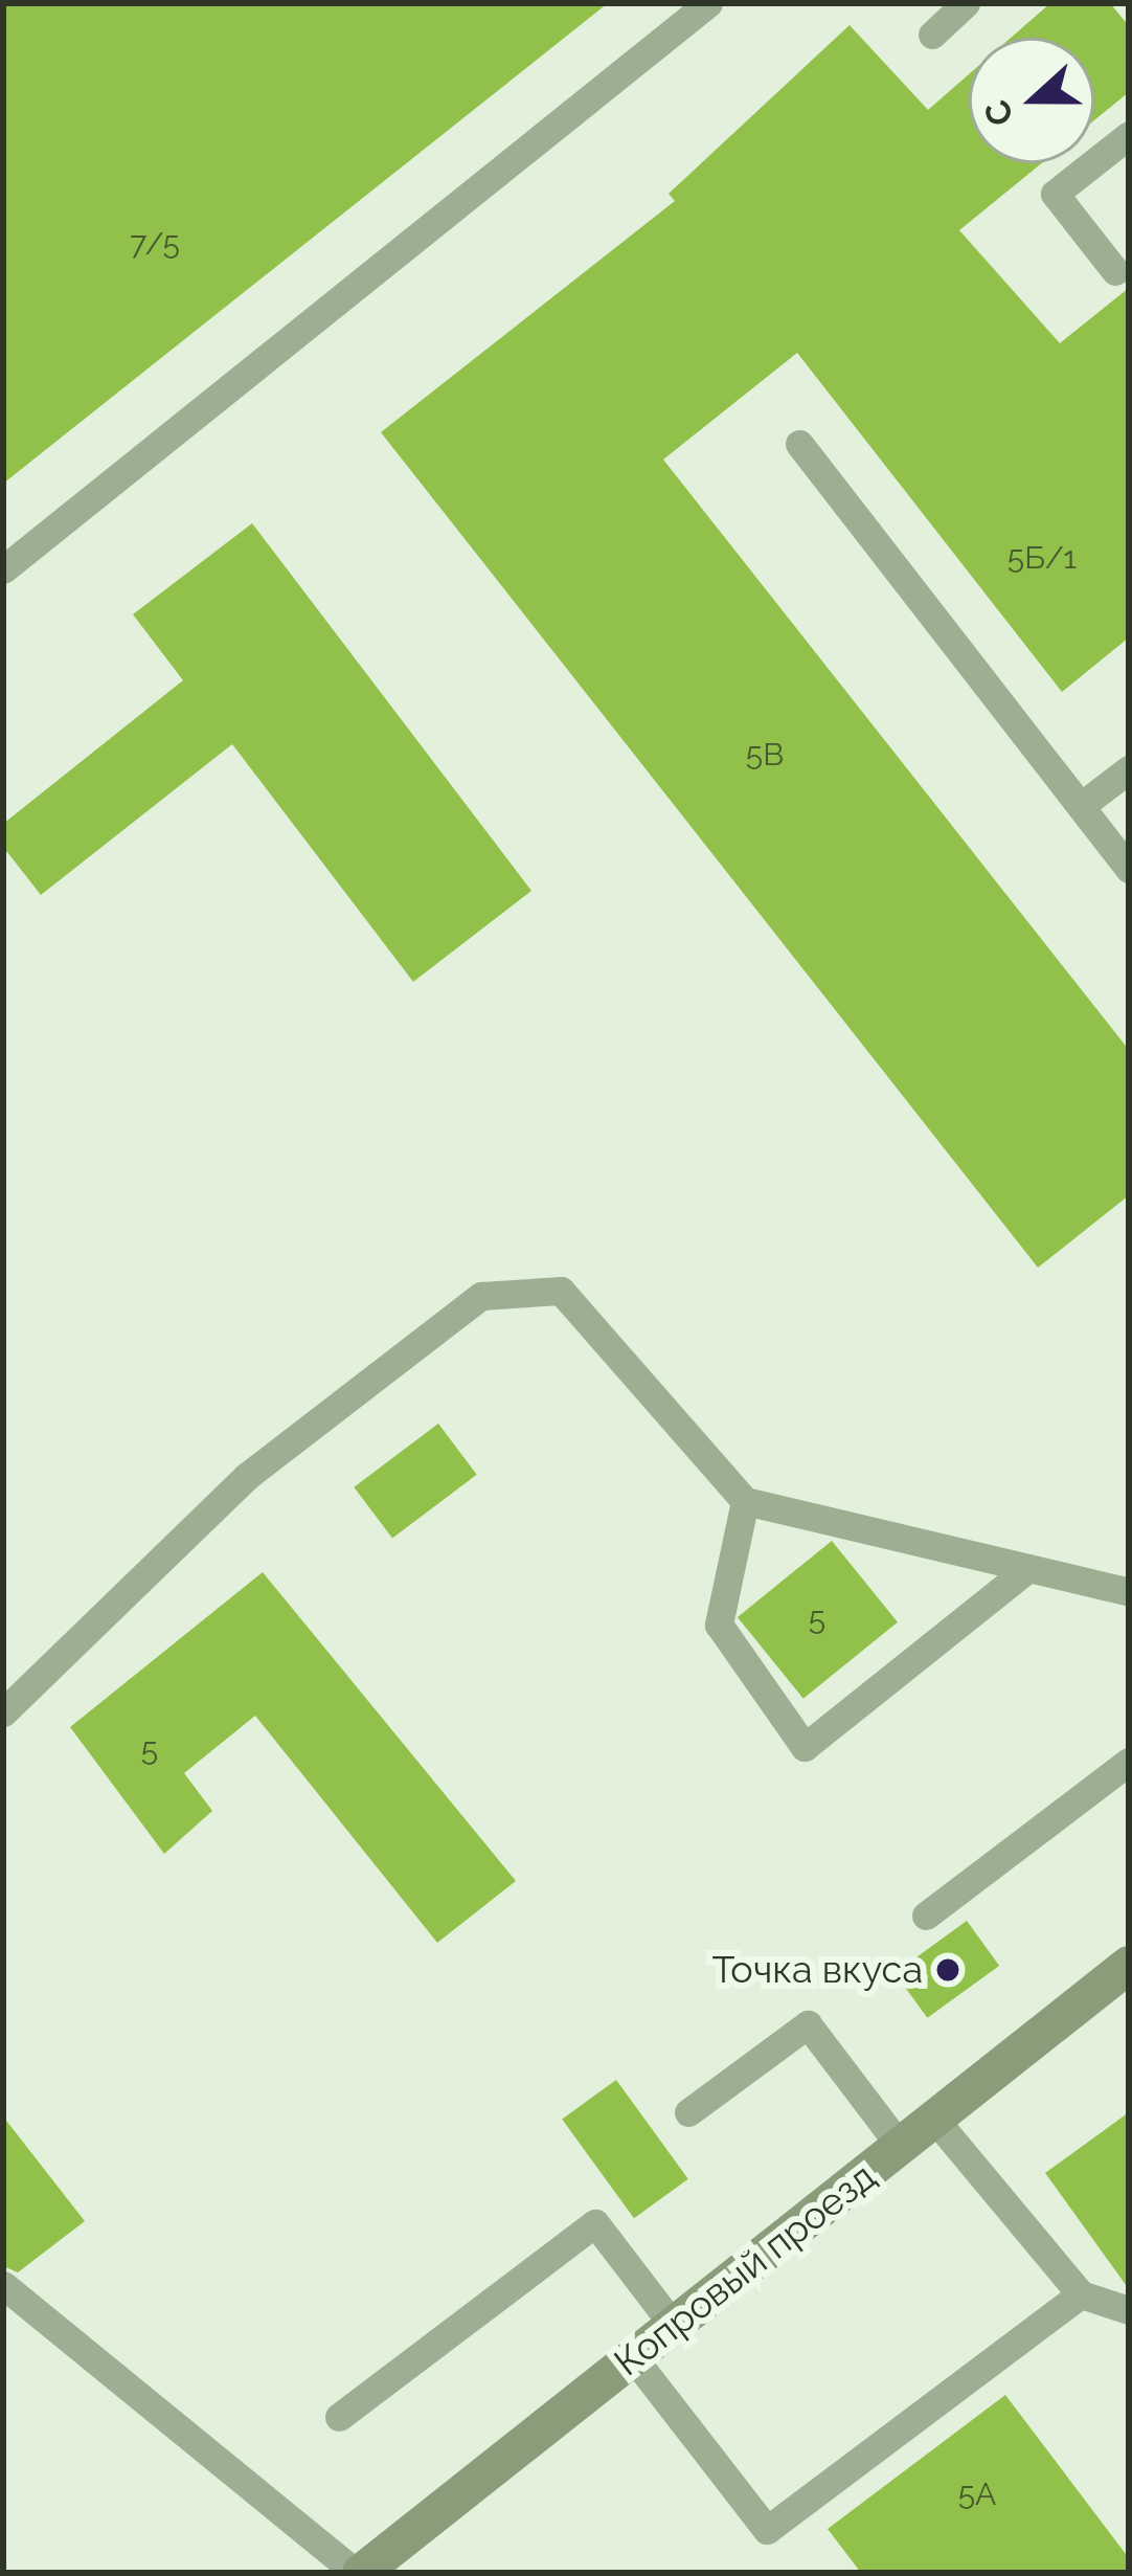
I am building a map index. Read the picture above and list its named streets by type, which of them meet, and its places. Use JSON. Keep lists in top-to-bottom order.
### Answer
{
  "streets": {
    "main road": ["Копровый проезд"]
  },
  "places": ["Точка вкуса"],
  "house_numbers": [
    "7/5",
    "5Б/1",
    "5В",
    "5",
    "5",
    "5А"
  ],
  "north": "left"
}
